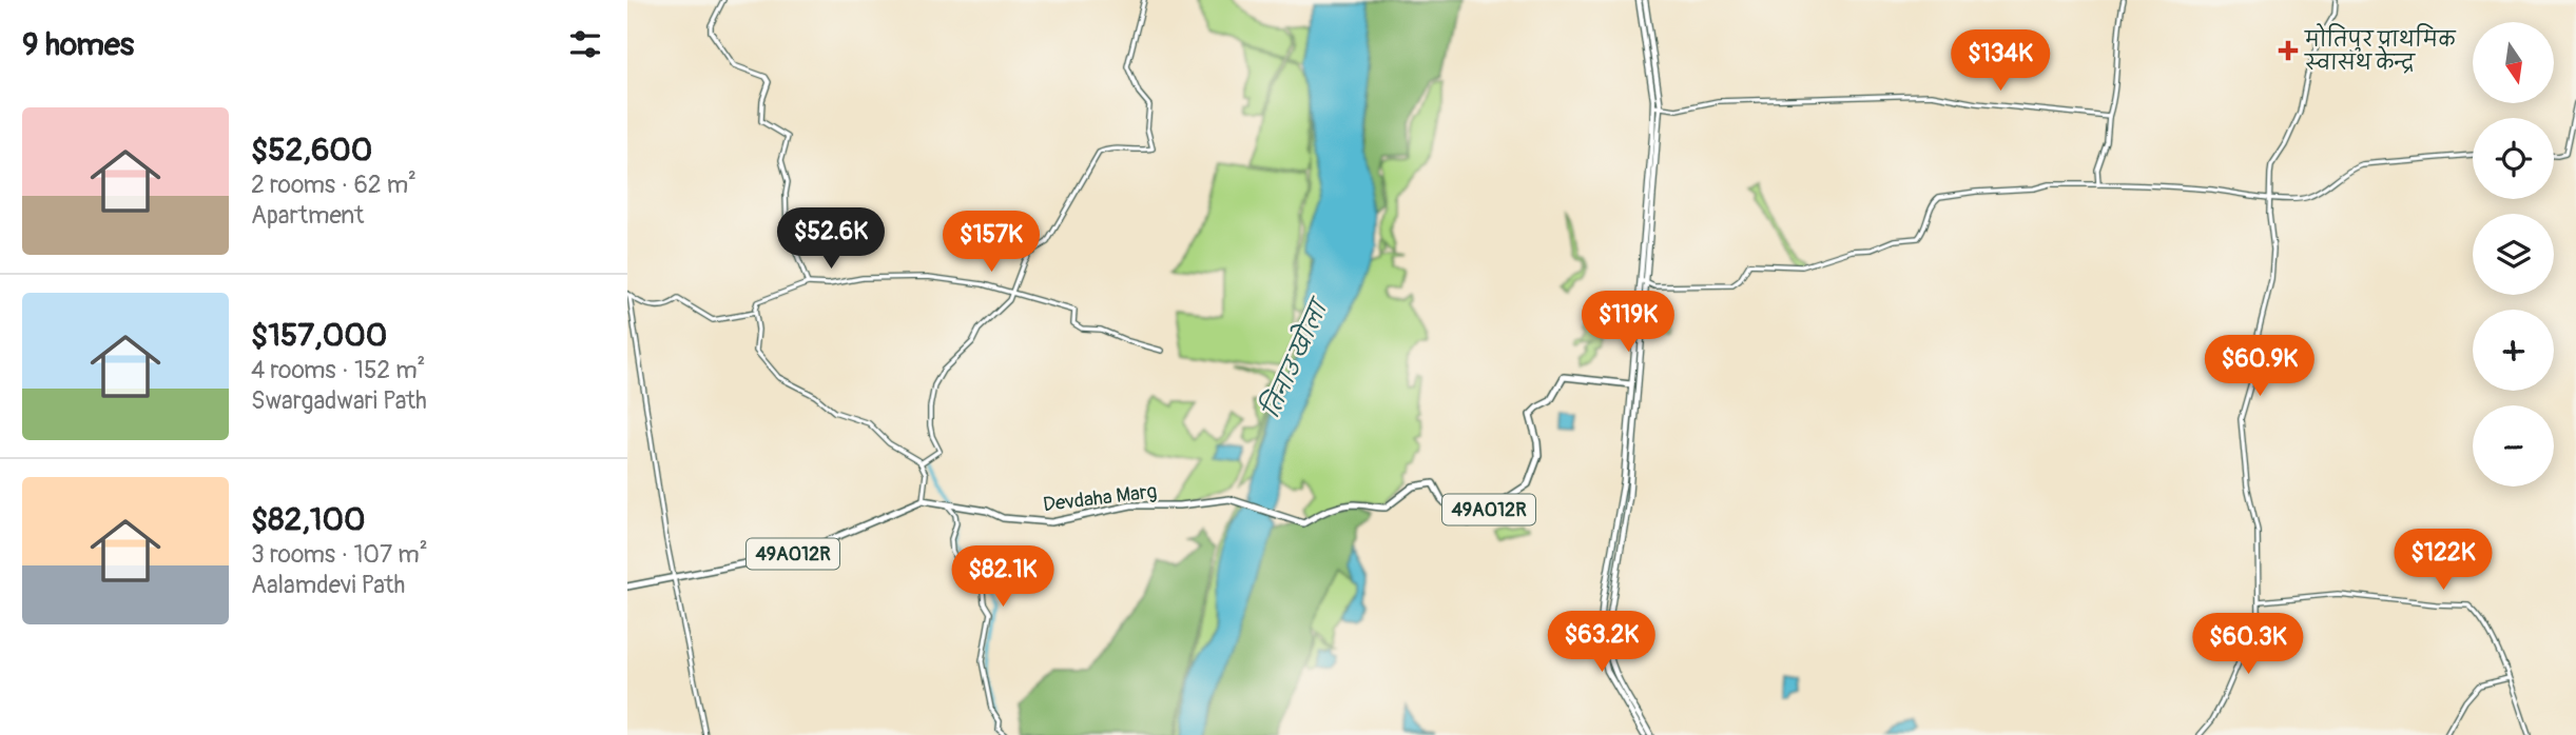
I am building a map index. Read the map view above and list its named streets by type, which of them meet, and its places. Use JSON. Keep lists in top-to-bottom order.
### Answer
{
  "streets": {
    "main road": ["Devdaha Marg", "49A012R"]
  },
  "crossings": [
    ["Devdaha Marg", "49A012R"]
  ],
  "water": ["तिनाउ खोला"],
  "places": {
    "health": ["मोतिपुर प्राथमिक स्वासथ केन्द्र"]
  },
  "north": "bottom",
  "page": {
    "heading": "9 homes",
    "map_buttons": ["+", "−"],
    "price": [
      "$134K",
      "$52.6K",
      "$157K",
      "$119K",
      "$60.9K",
      "$122K",
      "$82.1K",
      "$63.2K",
      "$60.3K"
    ],
    "list": [
      {
        "name": "$52,600",
        "note": "2 rooms · 62 m² · Apartment"
      },
      {
        "name": "$157,000",
        "note": "4 rooms · 152 m² · Swargadwari Path"
      },
      {
        "name": "$82,100",
        "note": "3 rooms · 107 m² · Aalamdevi Path"
      }
    ]
  }
}
